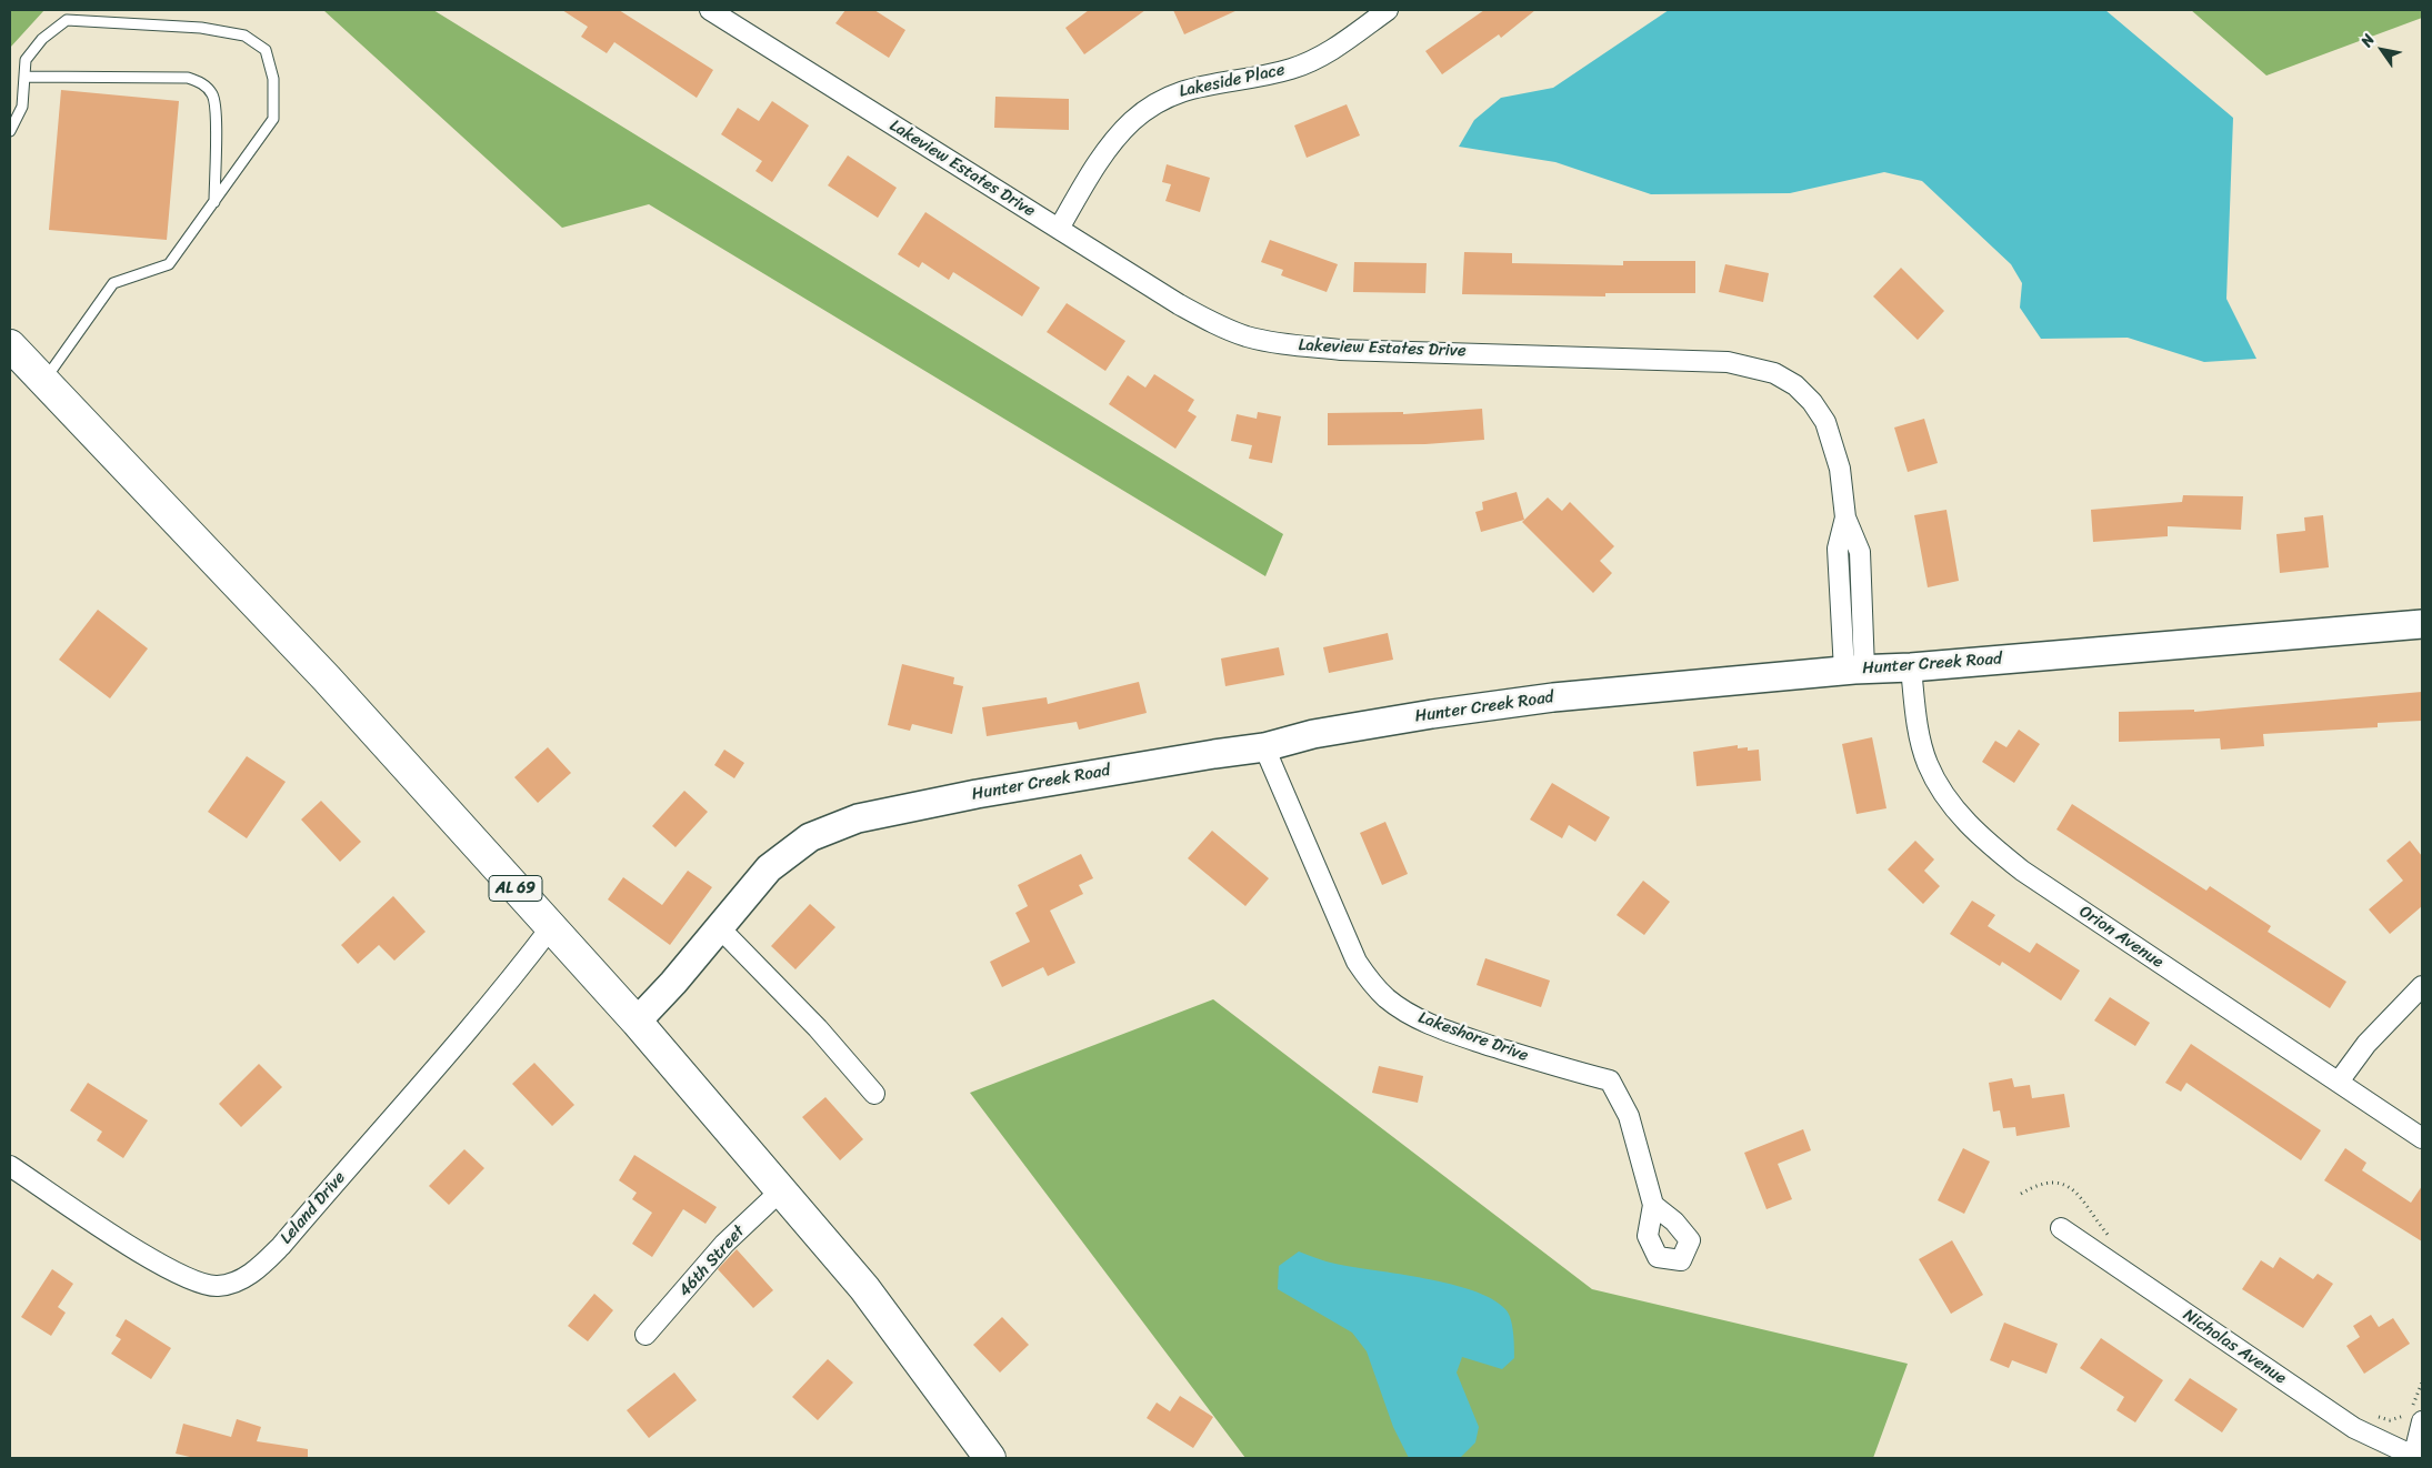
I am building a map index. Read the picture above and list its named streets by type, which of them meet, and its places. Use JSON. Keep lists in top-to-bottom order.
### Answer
{
  "streets": {
    "main road": ["Hunter Creek Road", "AL 69"],
    "street": [
      "Lakeside Place",
      "Lakeview Estates Drive",
      "Orion Avenue",
      "Lakeshore Drive",
      "Leland Drive",
      "46th Street",
      "Nicholas Avenue"
    ]
  },
  "crossings": [
    ["Lakeside Place", "Lakeview Estates Drive"],
    ["Lakeview Estates Drive", "Hunter Creek Road"],
    ["Hunter Creek Road", "AL 69"],
    ["Hunter Creek Road", "Orion Avenue"],
    ["Hunter Creek Road", "Lakeshore Drive"],
    ["AL 69", "Leland Drive"],
    ["AL 69", "46th Street"]
  ],
  "north": "top left"
}
